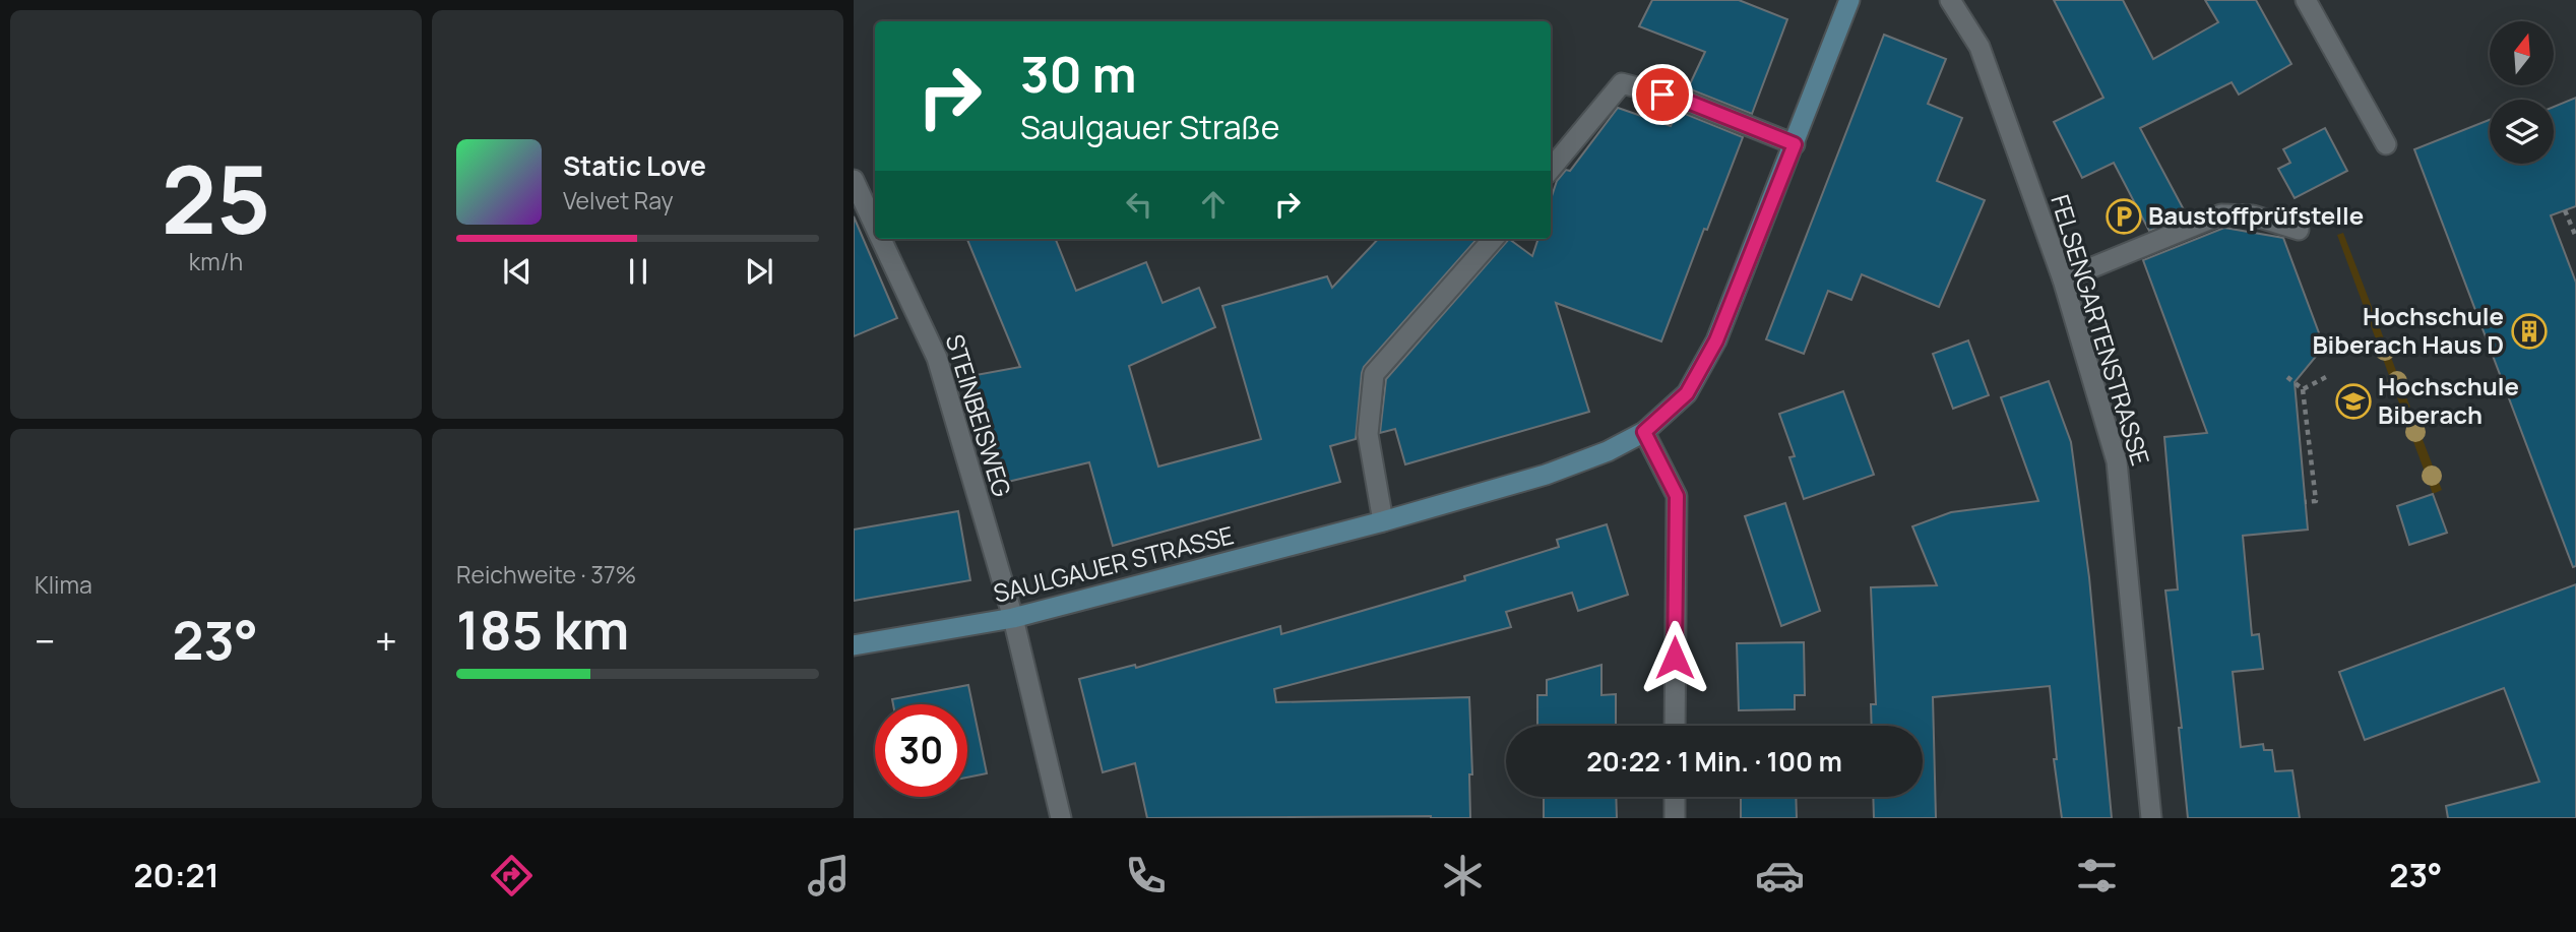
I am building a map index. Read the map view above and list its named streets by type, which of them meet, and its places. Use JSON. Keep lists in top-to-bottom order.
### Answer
{
  "streets": {
    "main road": ["SAULGAUER STRASSE"],
    "street": ["FELSENGARTENSTRASSE", "STEINBEISWEG"]
  },
  "crossings": [
    ["STEINBEISWEG", "SAULGAUER STRASSE"]
  ],
  "places": {
    "parking": ["Baustoffprüfstelle"],
    "building": ["Hochschule Biberach Haus D"],
    "school or university": ["Hochschule Biberach"]
  },
  "north": "top",
  "page": {
    "tile": [
      ["25", "km/h"],
      "Klima",
      ["Reichweite · 37%", "185 km"]
    ],
    "turn": ["30 m", "Saulgauer Straße"],
    "song": ["Static Love", "Velvet Ray"],
    "heat": ["−", "23°", "+"],
    "limit": "30",
    "trip": "20:22 · 1 Min. · 100 m",
    "tabs": ["20:21", "23°"]
  }
}
